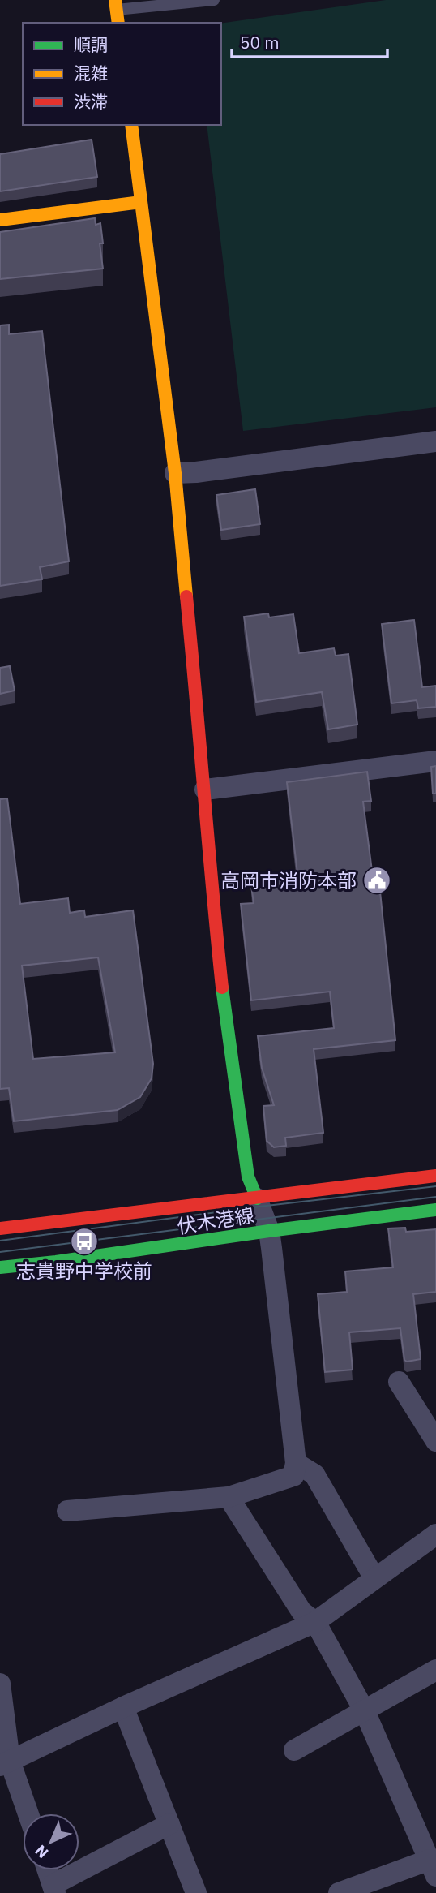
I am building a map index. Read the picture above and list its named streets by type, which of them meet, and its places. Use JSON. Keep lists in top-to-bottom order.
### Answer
{
  "streets": {
    "street": ["伏木港線"]
  },
  "places": {
    "public building": ["高岡市消防本部"],
    "bus stop": ["志貴野中学校前"]
  },
  "legend": ["順調", "混雑", "渋滞"],
  "scale_bar": "50 m",
  "north": "bottom left"
}
